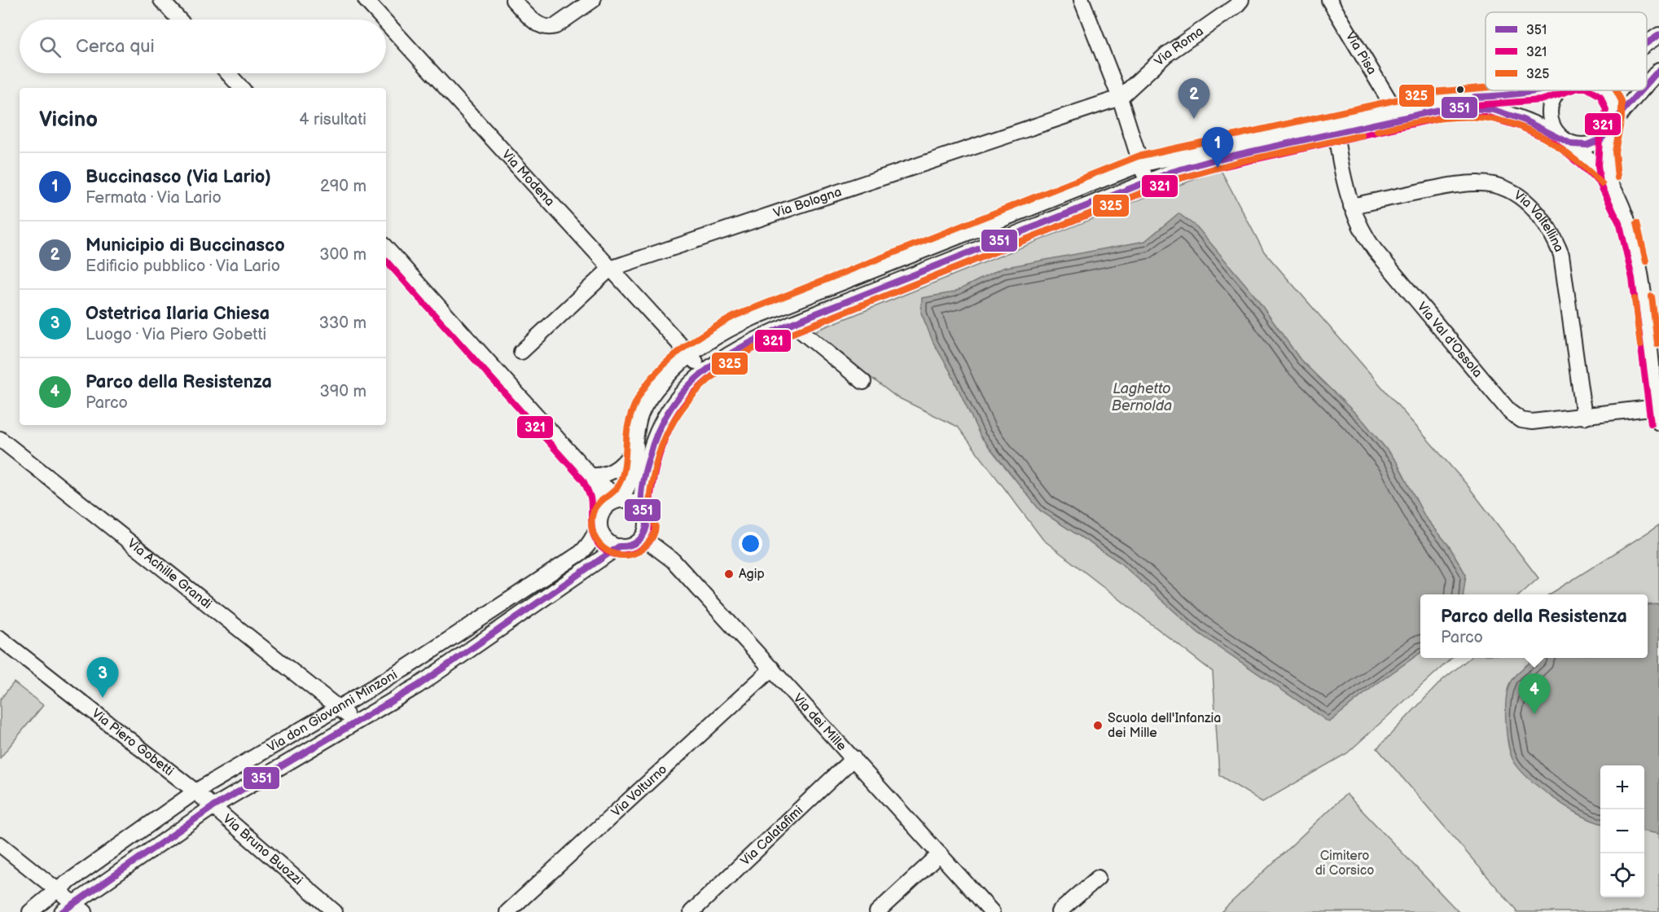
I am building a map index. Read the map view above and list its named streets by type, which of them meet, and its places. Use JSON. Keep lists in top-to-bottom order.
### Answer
{
  "streets": {
    "street": [
      "Via Roma",
      "Via Pisa",
      "Via Modena",
      "Via Bologna",
      "Via Valtellina",
      "Via Val d'Ossola",
      "Via Achille Grandi",
      "Via don Giovanni Minzoni",
      "Via dei Mille",
      "Via Piero Gobetti",
      "Via Volturno",
      "Via Calatafimi",
      "Via Bruno Buozzi"
    ]
  },
  "crossings": [
    ["Via Roma", "Via Bologna"],
    ["Via Modena", "Via Bologna"],
    ["Via Valtellina", "Via Val d'Ossola"],
    ["Via Achille Grandi", "Via don Giovanni Minzoni"],
    ["Via don Giovanni Minzoni", "Via dei Mille"],
    ["Via don Giovanni Minzoni", "Via Piero Gobetti"],
    ["Via don Giovanni Minzoni", "Via Bruno Buozzi"],
    ["Via dei Mille", "Via Volturno"],
    ["Via dei Mille", "Via Calatafimi"],
    ["Via Piero Gobetti", "Via Bruno Buozzi"]
  ],
  "water": ["Laghetto Bernolda"],
  "parks": ["Cimitero di Corsico"],
  "places": ["Agip", "Scuola dell'Infanzia dei Mille"],
  "lines": ["transit line 351", "transit line 325", "transit line 321"],
  "legend": ["351", "321", "325"],
  "page": {
    "search": "Cerca qui",
    "pins": [
      "2",
      "1",
      "3",
      "4"
    ],
    "heading": ["Vicino", "4 risultati"],
    "list": [
      {
        "mark": "1",
        "name": "Buccinasco (Via Lario)",
        "note": "Fermata · Via Lario",
        "value": "290 m"
      },
      {
        "mark": "2",
        "name": "Municipio di Buccinasco",
        "note": "Edificio pubblico · Via Lario",
        "value": "300 m"
      },
      {
        "mark": "3",
        "name": "Ostetrica Ilaria Chiesa",
        "note": "Luogo · Via Piero Gobetti",
        "value": "330 m"
      },
      {
        "mark": "4",
        "name": "Parco della Resistenza",
        "note": "Parco",
        "value": "390 m"
      }
    ],
    "popup": ["Parco della Resistenza", "Parco"],
    "map_buttons": ["+", "−"]
  }
}
